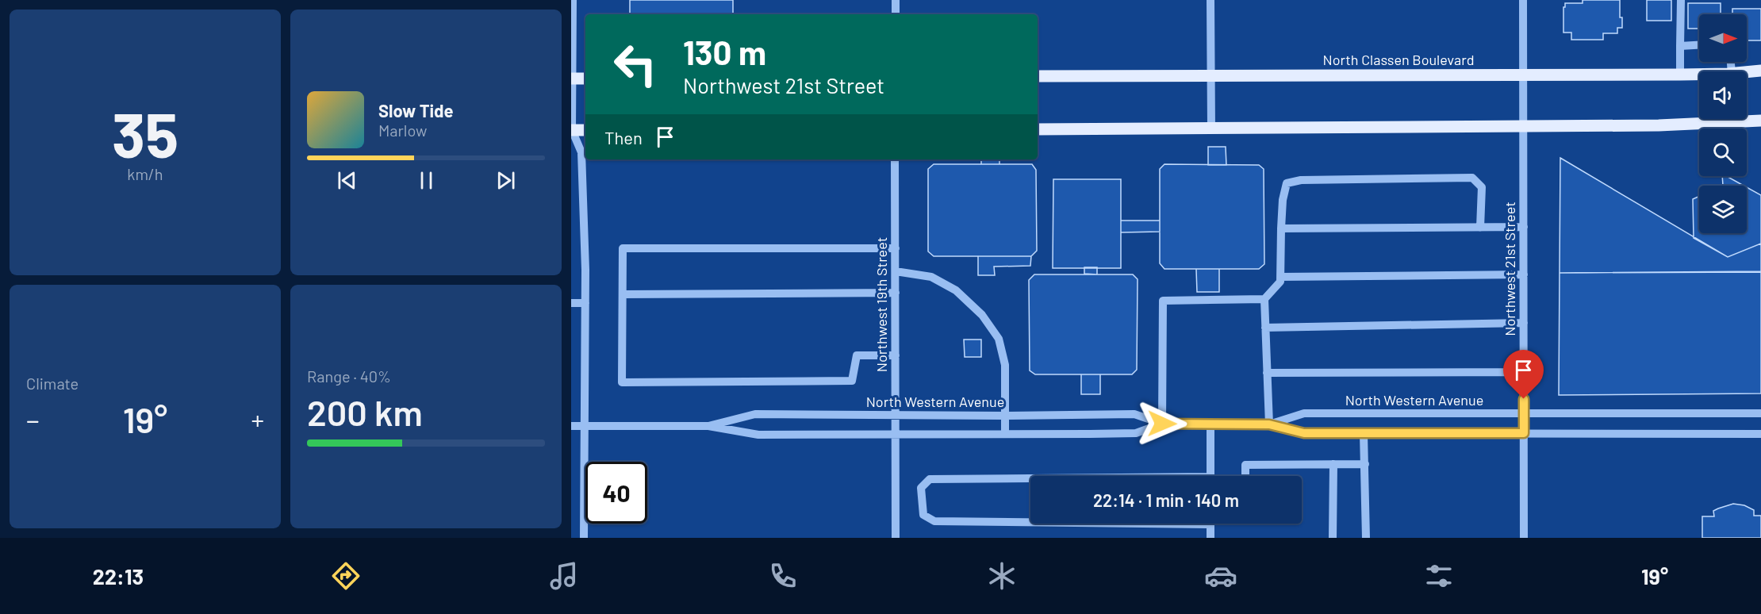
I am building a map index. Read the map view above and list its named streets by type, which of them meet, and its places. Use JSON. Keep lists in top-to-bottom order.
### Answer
{
  "streets": {
    "main road": ["North Classen Boulevard"],
    "street": ["Northwest 21st Street", "Northwest 19th Street", "North Western Avenue"]
  },
  "crossings": [
    ["North Classen Boulevard", "Northwest 21st Street"],
    ["Northwest 21st Street", "North Western Avenue"],
    ["Northwest 19th Street", "North Western Avenue"]
  ],
  "north": "right",
  "page": {
    "tile": [
      ["35", "km/h"],
      "Climate",
      ["Range · 40%", "200 km"]
    ],
    "turn": ["130 m", "Northwest 21st Street"],
    "song": ["Slow Tide", "Marlow"],
    "then": "Then",
    "heat": ["−", "19°", "+"],
    "limit": "40",
    "trip": "22:14 · 1 min · 140 m",
    "tabs": ["22:13", "19°"]
  }
}
